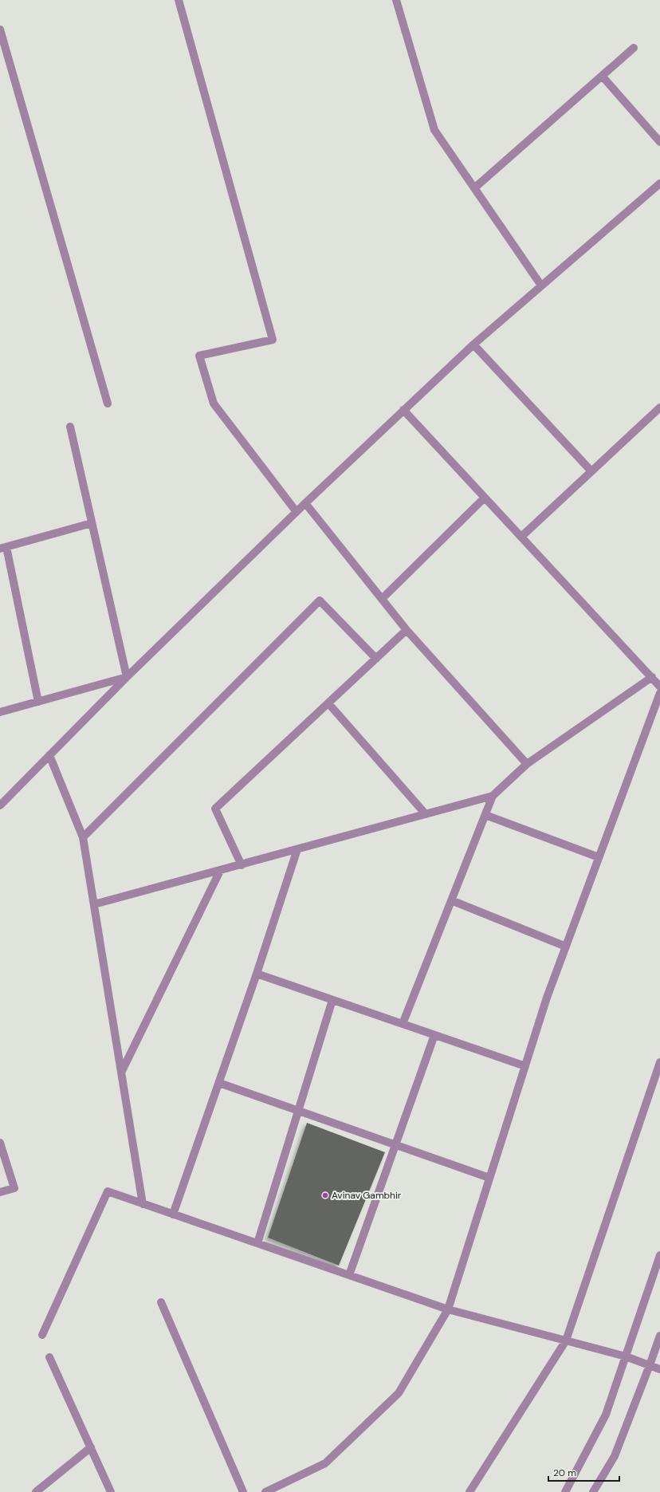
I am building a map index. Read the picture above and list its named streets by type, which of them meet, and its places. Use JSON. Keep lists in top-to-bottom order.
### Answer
{
  "places": ["Avinav Gambhir"],
  "scale_bar": "20 m"
}
